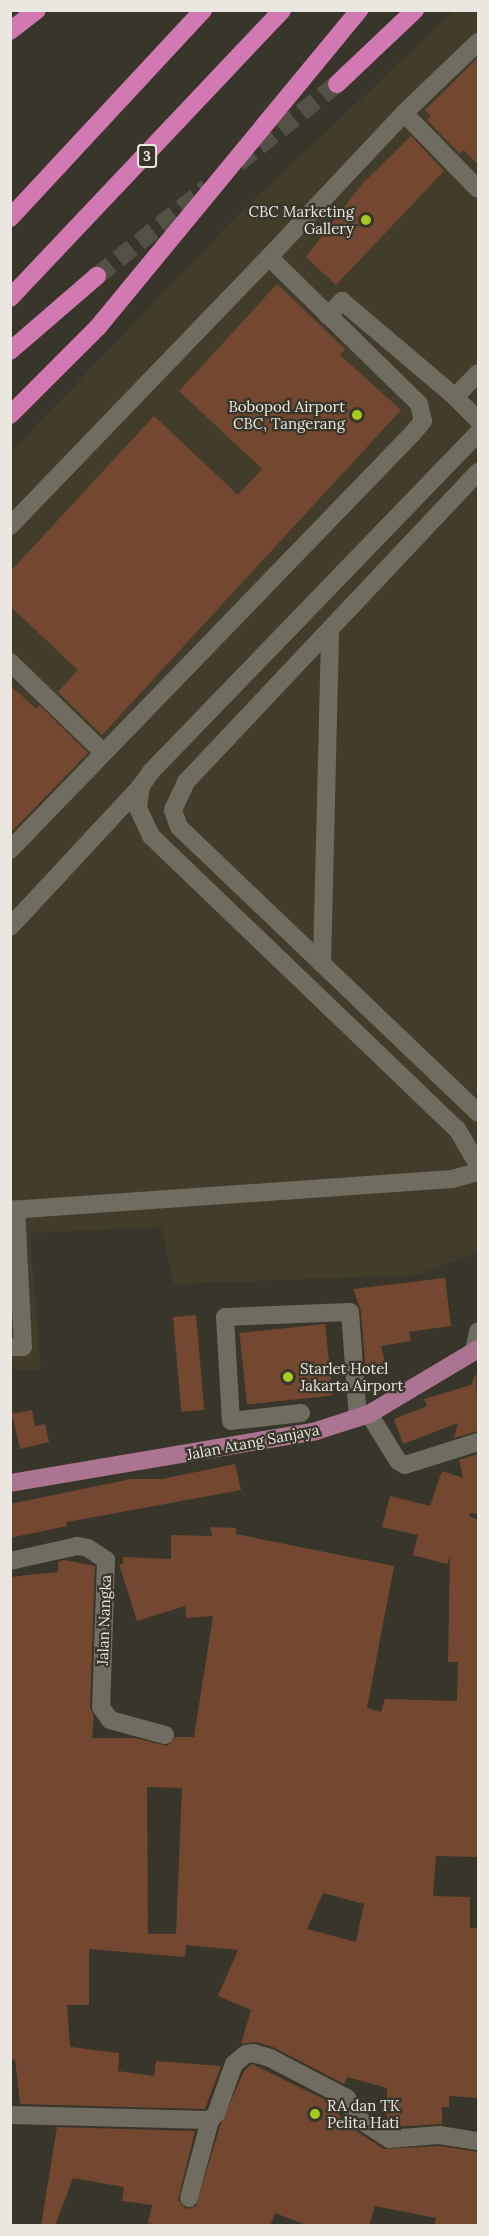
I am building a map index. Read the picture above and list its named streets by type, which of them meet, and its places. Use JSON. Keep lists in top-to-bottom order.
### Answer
{
  "streets": {
    "highway": ["3"],
    "main road": ["Jalan Atang Sanjaya"],
    "street": ["Jalan Nangka"]
  },
  "places": [
    "CBC Marketing Gallery",
    "Bobopod Airport CBC, Tangerang",
    "Starlet Hotel Jakarta Airport",
    "RA dan TK Pelita Hati"
  ]
}
